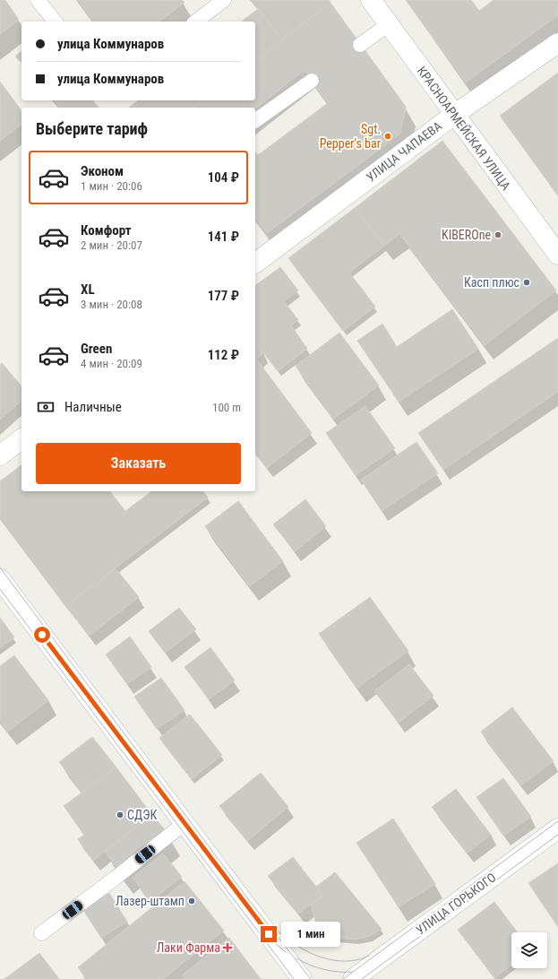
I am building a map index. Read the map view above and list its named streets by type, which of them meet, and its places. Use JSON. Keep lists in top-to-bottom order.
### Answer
{
  "streets": {
    "street": ["КРАСНОАРМЕЙСКАЯ УЛИЦА", "УЛИЦА ЧАПАЕВА", "УЛИЦА ГОРЬКОГО"]
  },
  "crossings": [
    ["КРАСНОАРМЕЙСКАЯ УЛИЦА", "УЛИЦА ЧАПАЕВА"]
  ],
  "places": {
    "other": [
      "Sgt. Pepper's bar",
      "KIBEROne",
      "Касп плюс",
      "СДЭК",
      "Лазер-штамп"
    ],
    "health": ["Лаки Фарма"]
  },
  "page": {
    "banner": ["улица Коммунаров", "улица Коммунаров"],
    "heading": "Выберите тариф",
    "list": [
      {
        "name": "Эконом",
        "note": "1 мин · 20:06",
        "value": "104 ₽"
      },
      {
        "name": "Комфорт",
        "note": "2 мин · 20:07",
        "value": "141 ₽"
      },
      {
        "name": "XL",
        "note": "3 мин · 20:08",
        "value": "177 ₽"
      },
      {
        "name": "Green",
        "note": "4 мин · 20:09",
        "value": "112 ₽"
      }
    ],
    "pay": ["Наличные", "100 m"],
    "buttons": "Заказать",
    "bubble": "1 мин"
  }
}
